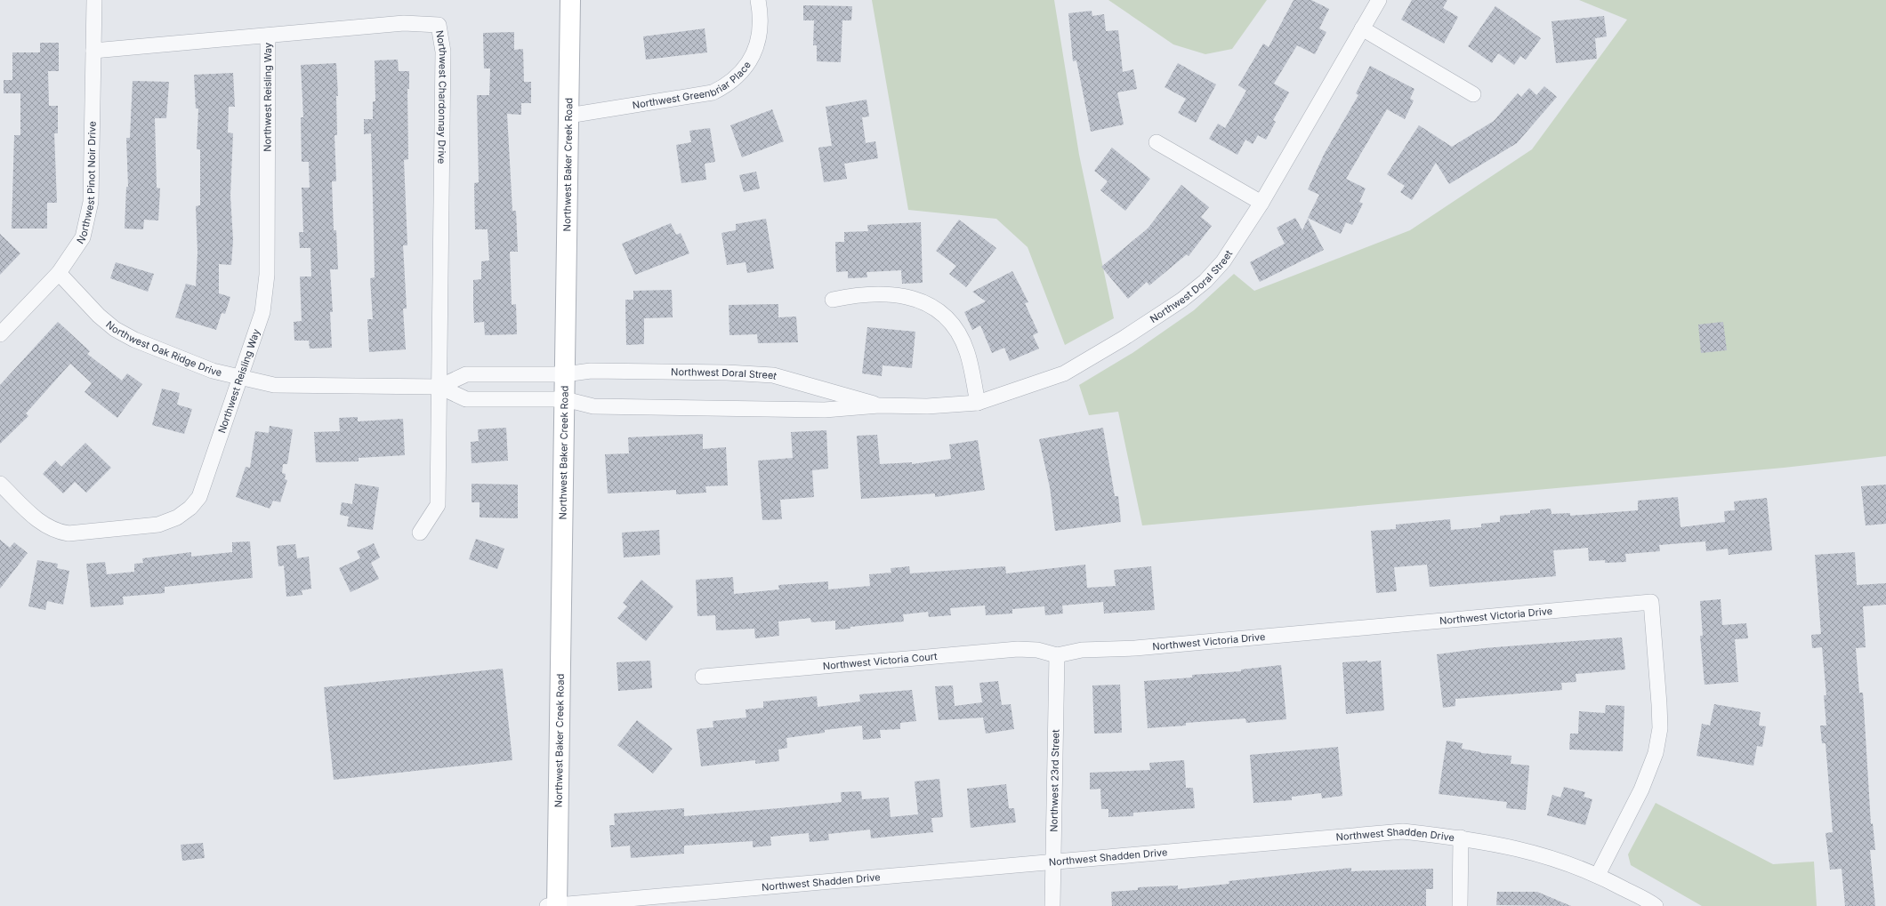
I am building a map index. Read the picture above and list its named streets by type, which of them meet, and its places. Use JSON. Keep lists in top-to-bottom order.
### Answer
{
  "streets": {
    "main road": ["Northwest Baker Creek Road"],
    "street": [
      "Northwest Greenbriar Place",
      "Northwest Reisling Way",
      "Northwest Chardonnay Drive",
      "Northwest Pinot Noir Drive",
      "Northwest Doral Street",
      "Northwest Oak Ridge Drive",
      "Northwest Victoria Drive",
      "Northwest Victoria Court",
      "Northwest 23rd Street",
      "Northwest Shadden Drive"
    ]
  },
  "crossings": [
    ["Northwest Greenbriar Place", "Northwest Baker Creek Road"],
    ["Northwest Reisling Way", "Northwest Chardonnay Drive"],
    ["Northwest Reisling Way", "Northwest Oak Ridge Drive"],
    ["Northwest Chardonnay Drive", "Northwest Pinot Noir Drive"],
    ["Northwest Chardonnay Drive", "Northwest Oak Ridge Drive"],
    ["Northwest Baker Creek Road", "Northwest Doral Street"],
    ["Northwest Baker Creek Road", "Northwest Oak Ridge Drive"],
    ["Northwest Baker Creek Road", "Northwest Shadden Drive"],
    ["Northwest Pinot Noir Drive", "Northwest Oak Ridge Drive"],
    ["Northwest Doral Street", "Northwest Oak Ridge Drive"],
    ["Northwest Victoria Drive", "Northwest Victoria Court"],
    ["Northwest Victoria Drive", "Northwest 23rd Street"],
    ["Northwest Victoria Drive", "Northwest Shadden Drive"],
    ["Northwest Victoria Court", "Northwest 23rd Street"],
    ["Northwest 23rd Street", "Northwest Shadden Drive"]
  ]
}
